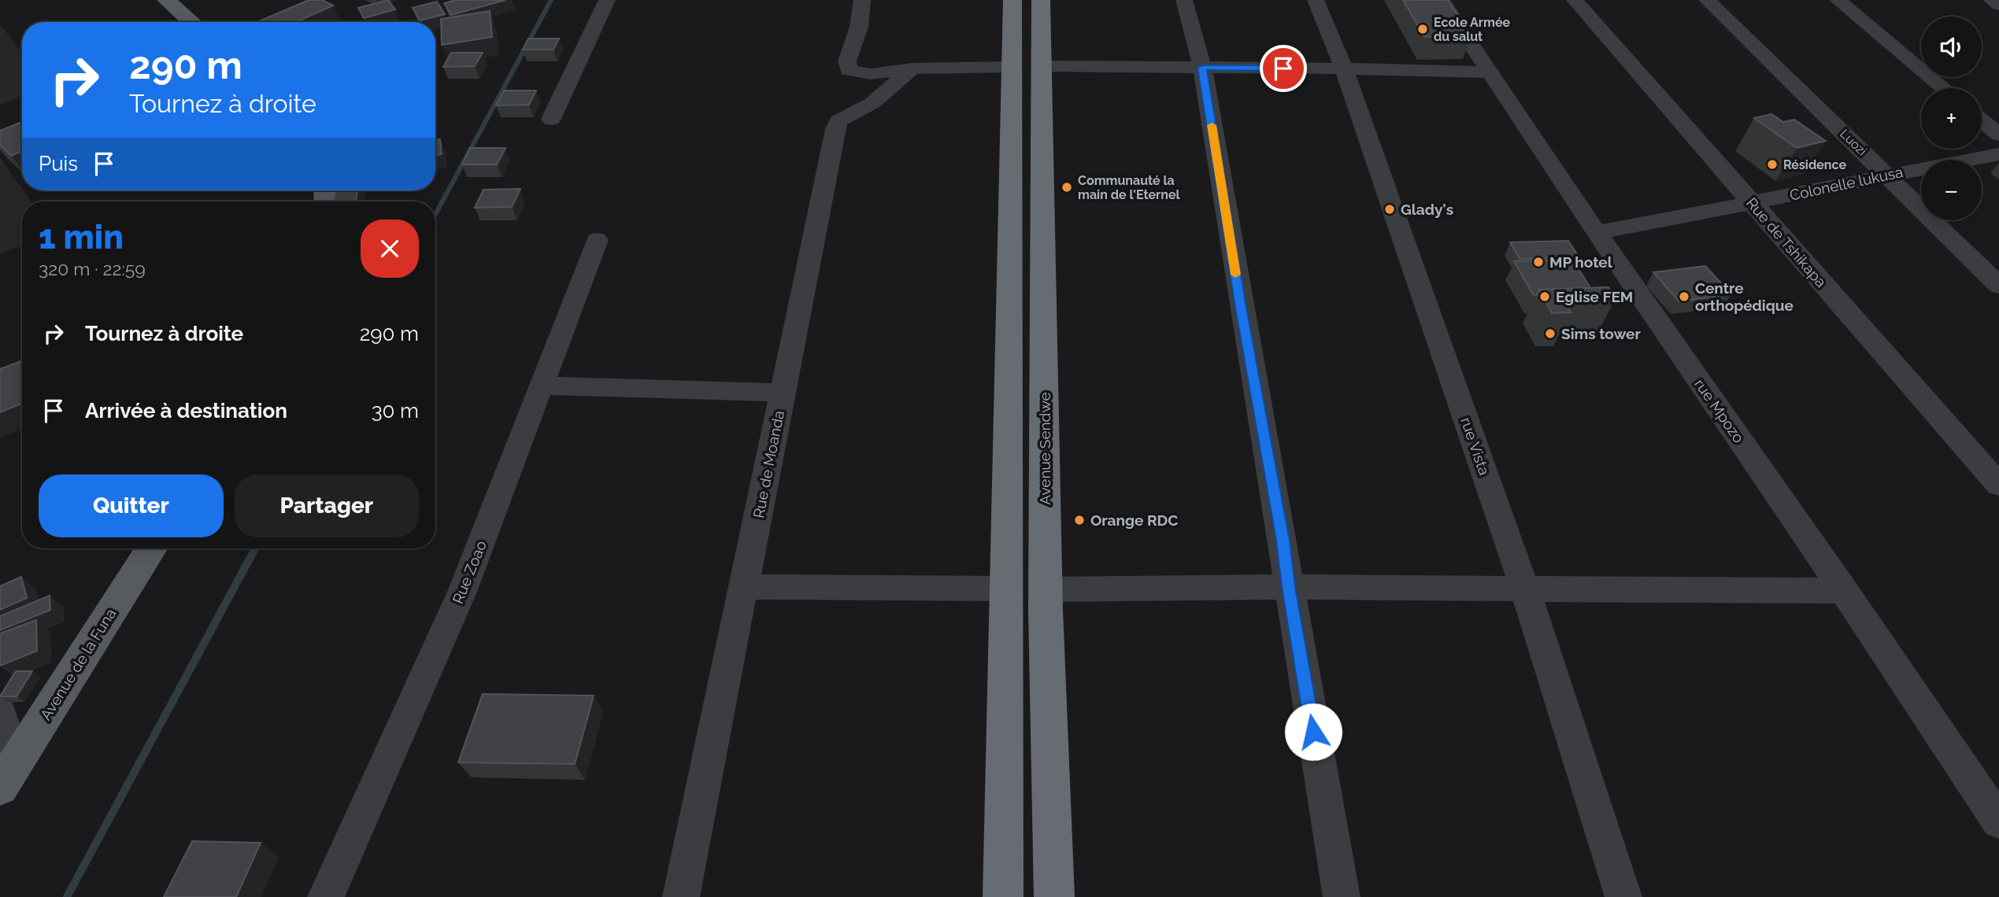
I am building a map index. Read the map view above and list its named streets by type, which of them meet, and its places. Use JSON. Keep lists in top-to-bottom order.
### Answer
{
  "streets": {
    "highway": ["Avenue Sendwe"],
    "main road": ["Avenue de la Funa"],
    "street": [
      "Luozi",
      "Colonelle lukusa",
      "Rue de Tshikapa",
      "rue Mpozo",
      "rue Vista",
      "Rue de Moanda",
      "Rue Zoao"
    ]
  },
  "crossings": [
    ["Luozi", "Colonelle lukusa"],
    ["Colonelle lukusa", "Rue de Tshikapa"],
    ["Colonelle lukusa", "rue Mpozo"]
  ],
  "places": [
    "Ecole Armée du salut",
    "Résidence",
    "Communauté la main de l'Eternel",
    "Glady's",
    "MP hotel",
    "Eglise FEM",
    "Centre orthopédique",
    "Sims tower",
    "Orange RDC"
  ],
  "page": {
    "map_buttons": ["+", "−"],
    "turn": ["290 m", "Tournez à droite"],
    "then": "Puis",
    "heading": ["1 min", "320 m · 22:59"],
    "list": [
      {
        "name": "Tournez à droite",
        "value": "290 m"
      },
      {
        "name": "Arrivée à destination",
        "value": "30 m"
      }
    ],
    "buttons": ["Quitter", "Partager"]
  }
}
